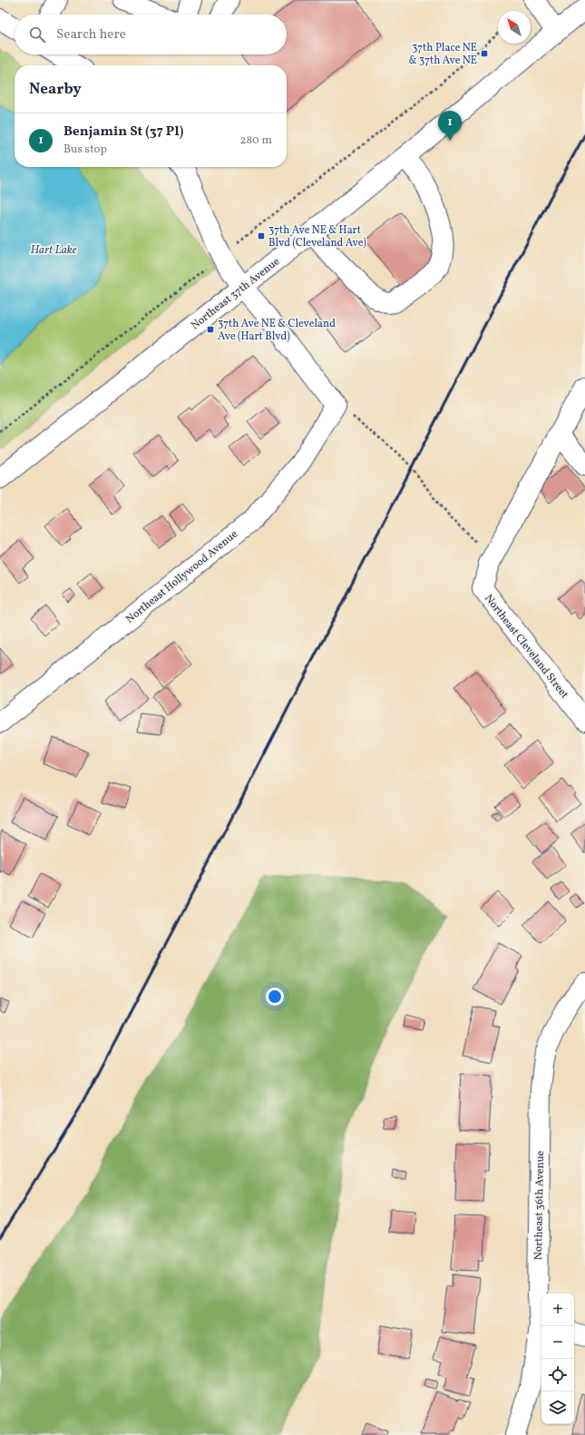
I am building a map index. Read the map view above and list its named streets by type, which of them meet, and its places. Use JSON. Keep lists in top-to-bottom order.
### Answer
{
  "streets": {
    "street": [
      "Northeast 37th Avenue",
      "Northeast Hollywood Avenue",
      "Northeast Cleveland Street",
      "Northeast 36th Avenue"
    ]
  },
  "crossings": [
    ["Northeast 37th Avenue", "Northeast Hollywood Avenue"]
  ],
  "water": ["Hart Lake"],
  "places": {
    "transit": ["37th Place NE & 37th Ave NE", "37th Ave NE & Hart Blvd (Cleveland Ave)", "37th Ave NE & Cleveland Ave (Hart Blvd)"]
  },
  "north": "top left",
  "page": {
    "search": "Search here",
    "heading": "Nearby",
    "pins": "1",
    "list": [
      {
        "mark": "1",
        "name": "Benjamin St (37 Pl)",
        "note": "Bus stop",
        "value": "280 m"
      }
    ],
    "map_buttons": ["+", "−"]
  }
}
